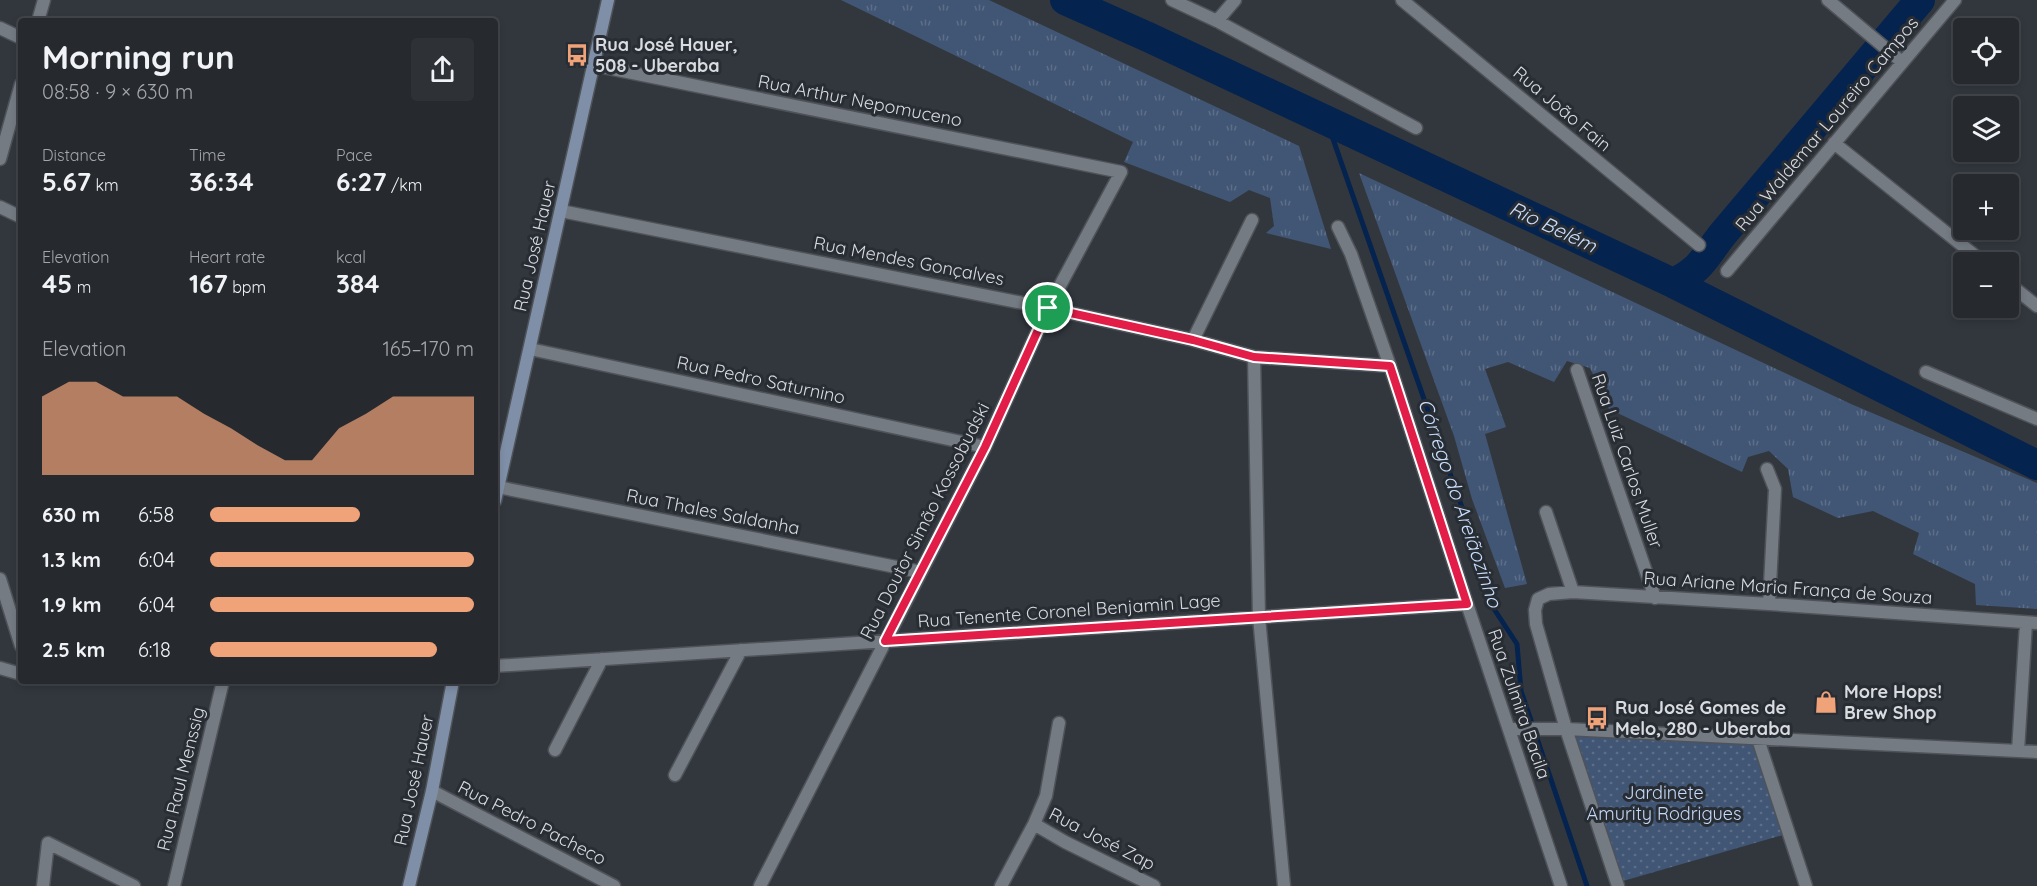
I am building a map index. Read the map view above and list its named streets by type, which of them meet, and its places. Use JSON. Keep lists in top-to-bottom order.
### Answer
{
  "streets": {
    "main road": ["Rua José Hauer"],
    "street": [
      "Rua Arthur Nepomuceno",
      "Rua João Fain",
      "Rua Waldemar Loureiro Campos",
      "Rua Mendes Gonçalves",
      "Rua Pedro Saturnino",
      "Rua Luiz Carlos Muller",
      "Rua Thales Saldanha",
      "Rua Doutor Simão Kossobudski",
      "Rua Ariane Maria França de Souza",
      "Rua Tenente Coronel Benjamin Lage",
      "Rua Zulmira Bacila",
      "Rua Raul Menssig",
      "Rua Pedro Pacheco",
      "Rua José Zap"
    ]
  },
  "crossings": [
    ["Rua Arthur Nepomuceno", "Rua José Hauer"],
    ["Rua Arthur Nepomuceno", "Rua Doutor Simão Kossobudski"],
    ["Rua José Hauer", "Rua Mendes Gonçalves"],
    ["Rua José Hauer", "Rua Pedro Saturnino"],
    ["Rua José Hauer", "Rua Thales Saldanha"],
    ["Rua José Hauer", "Rua Pedro Pacheco"],
    ["Rua Mendes Gonçalves", "Rua Doutor Simão Kossobudski"],
    ["Rua Mendes Gonçalves", "Rua Zulmira Bacila"],
    ["Rua Pedro Saturnino", "Rua Doutor Simão Kossobudski"],
    ["Rua Luiz Carlos Muller", "Rua Ariane Maria França de Souza"],
    ["Rua Thales Saldanha", "Rua Doutor Simão Kossobudski"],
    ["Rua Doutor Simão Kossobudski", "Rua Tenente Coronel Benjamin Lage"],
    ["Rua Ariane Maria França de Souza", "Rua Zulmira Bacila"],
    ["Rua Tenente Coronel Benjamin Lage", "Rua Zulmira Bacila"]
  ],
  "water": ["Rio Belém", "Córrego do Areiãozinho"],
  "parks": ["Jardinete Amurity Rodrigues"],
  "places": {
    "bus stop": ["Rua José Hauer, 508 - Uberaba", "Rua José Gomes de Melo, 280 - Uberaba"],
    "shop": ["More Hops! Brew Shop"]
  },
  "page": {
    "map_buttons": ["+", "−"],
    "heading": ["Morning run", "08:58 · 9 × 630 m"],
    "stats": [
      ["Distance", "5.67 km"],
      ["Time", "36:34"],
      ["Pace", "6:27 /km"],
      ["Elevation", "45 m"],
      ["Heart rate", "167 bpm"],
      ["kcal", "384"]
    ],
    "chart": ["Elevation", "165–170 m"],
    "list": [
      {
        "name": "630 m",
        "note": "6:58"
      },
      {
        "name": "1.3 km",
        "note": "6:04"
      },
      {
        "name": "1.9 km",
        "note": "6:04"
      },
      {
        "name": "2.5 km",
        "note": "6:18"
      }
    ]
  }
}
